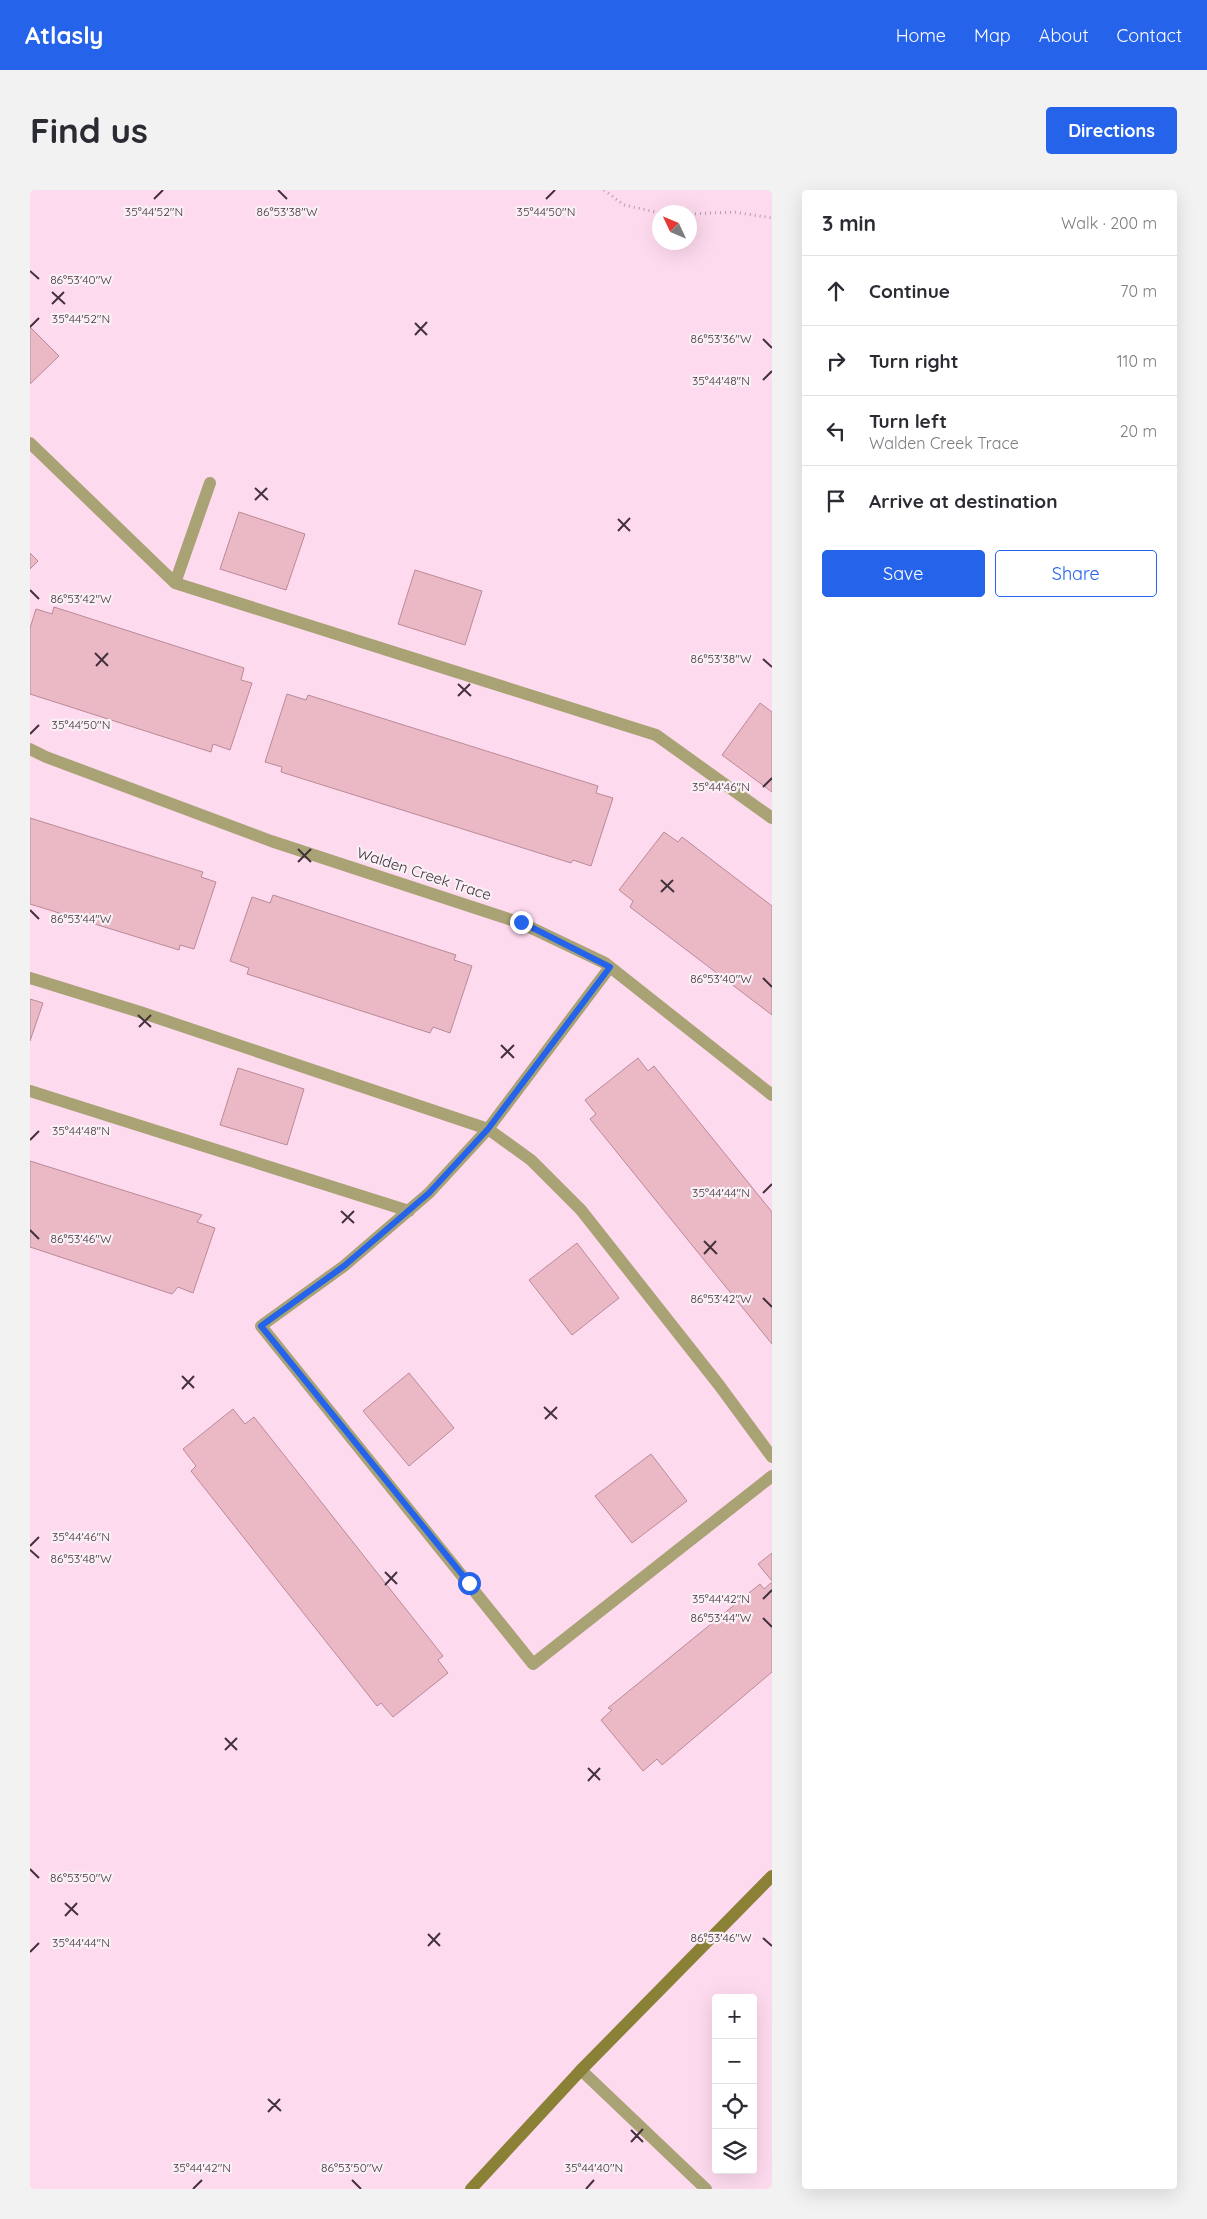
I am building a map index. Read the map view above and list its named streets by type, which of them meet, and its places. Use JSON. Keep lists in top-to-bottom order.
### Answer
{
  "streets": {
    "street": ["Walden Creek Trace"]
  },
  "north": "top left",
  "page": {
    "header": "Atlasly",
    "nav": [
      "Home",
      "Map",
      "About",
      "Contact"
    ],
    "buttons": [
      "Directions",
      ["Save", "Share"]
    ],
    "title": "Find us",
    "heading": ["3 min", "Walk · 200 m"],
    "list": [
      ["Continue", "70 m"],
      ["Turn right", "110 m"],
      ["Turn left", "Walden Creek Trace", "20 m"],
      "Arrive at destination"
    ],
    "map_buttons": ["+", "−"]
  },
  "coordinates": [
    "86°53'38\"W",
    "35°44'52\"N",
    "35°44'50\"N",
    "86°53'40\"W",
    "86°53'36\"W",
    "35°44'48\"N",
    "86°53'42\"W",
    "35°44'46\"N",
    "86°53'44\"W",
    "35°44'44\"N",
    "86°53'46\"W",
    "86°53'48\"W",
    "35°44'42\"N",
    "86°53'50\"W",
    "35°44'40\"N"
  ]
}
